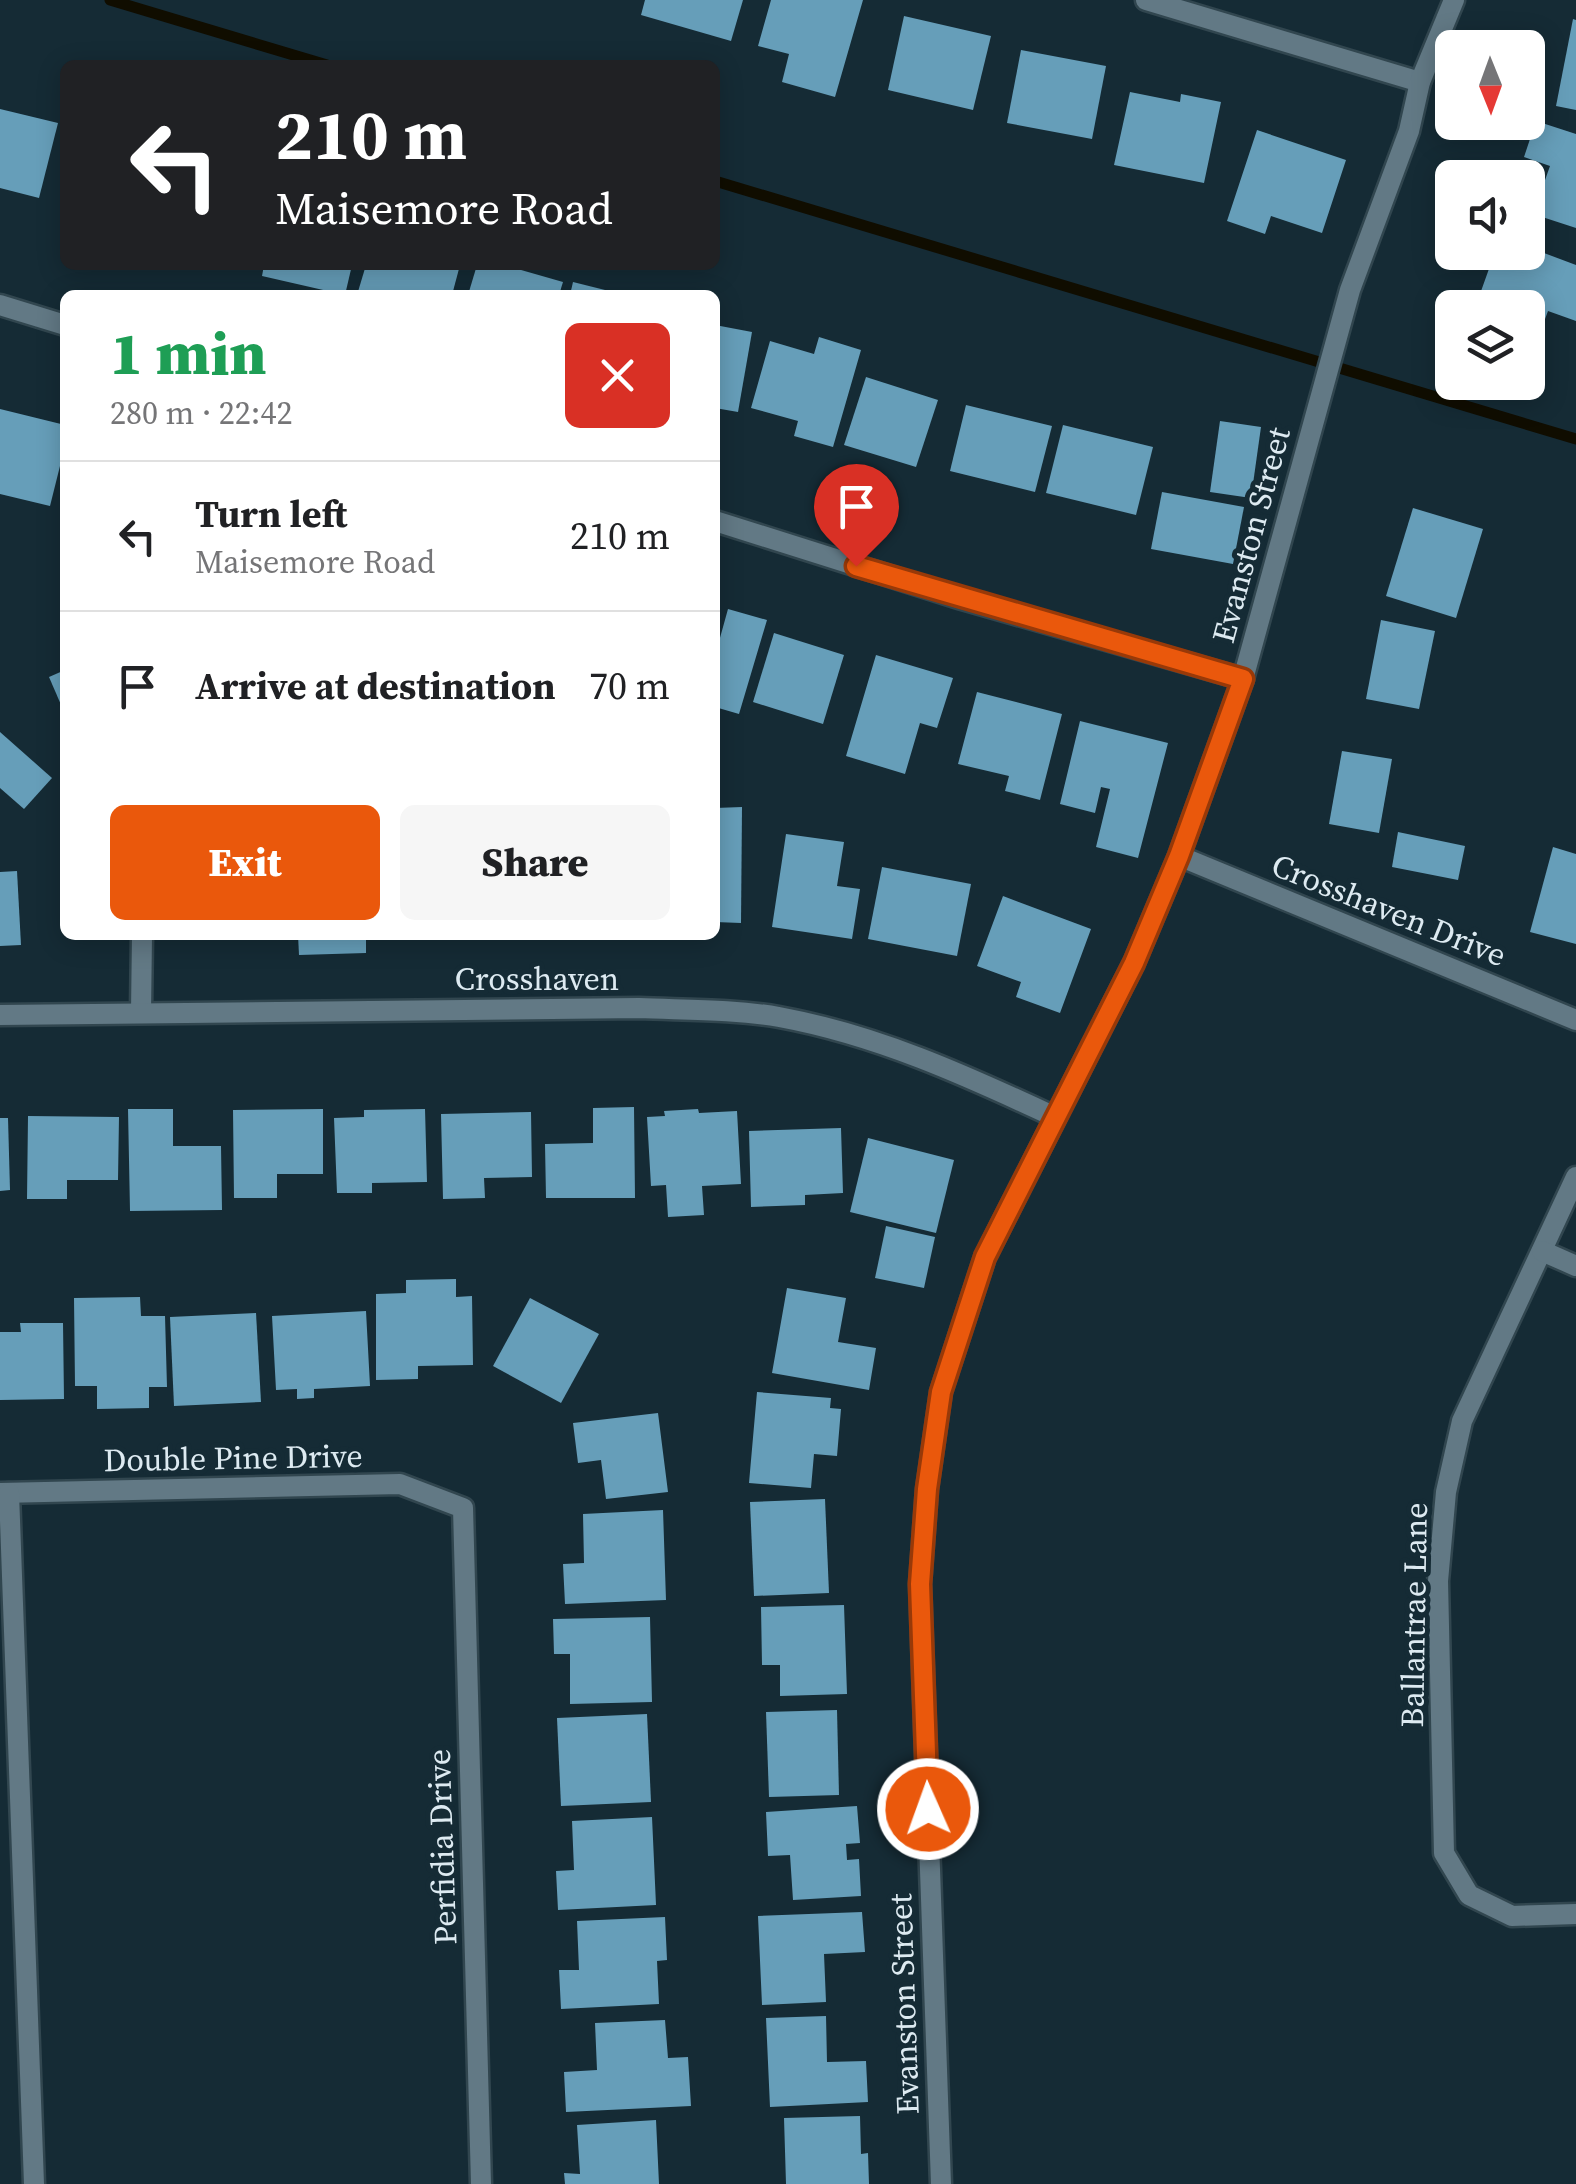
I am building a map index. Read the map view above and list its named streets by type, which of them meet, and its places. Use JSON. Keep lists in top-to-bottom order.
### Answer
{
  "streets": {
    "street": [
      "Evanston Street",
      "Crosshaven Drive",
      "Crosshaven",
      "Double Pine Drive",
      "Ballantrae Lane",
      "Perfidia Drive"
    ]
  },
  "crossings": [
    ["Evanston Street", "Crosshaven Drive"],
    ["Evanston Street", "Crosshaven"],
    ["Double Pine Drive", "Perfidia Drive"]
  ],
  "north": "bottom",
  "page": {
    "turn": ["210 m", "Maisemore Road"],
    "heading": ["1 min", "280 m · 22:42"],
    "list": [
      {
        "name": "Turn left",
        "note": "Maisemore Road",
        "value": "210 m"
      },
      {
        "name": "Arrive at destination",
        "value": "70 m"
      }
    ],
    "buttons": ["Exit", "Share"]
  }
}
